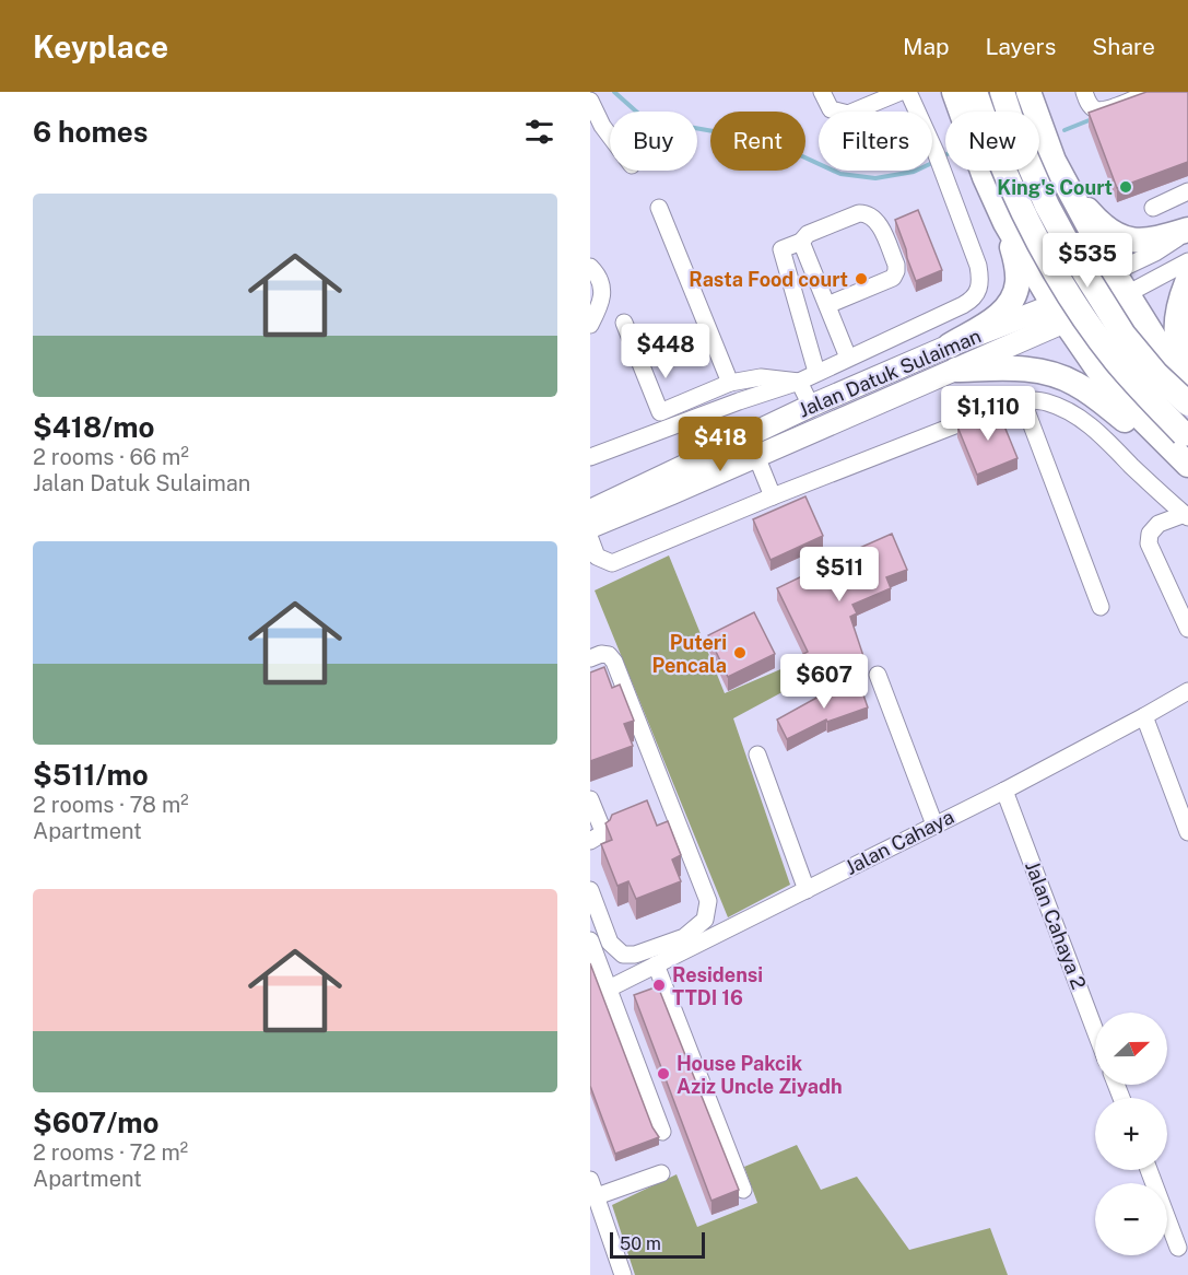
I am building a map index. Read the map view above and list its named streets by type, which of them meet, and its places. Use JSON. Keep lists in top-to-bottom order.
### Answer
{
  "streets": {
    "main road": ["Jalan Datuk Sulaiman"],
    "street": ["Jalan Cahaya", "Jalan Cahaya 2"]
  },
  "crossings": [
    ["Jalan Cahaya", "Jalan Cahaya 2"]
  ],
  "places": [
    "King's Court",
    "Rasta Food court",
    "Puteri Pencala",
    "Residensi TTDI 16",
    "House Pakcik Aziz Uncle Ziyadh"
  ],
  "scale_bar": "50 m",
  "north": "right",
  "page": {
    "header": "Keyplace",
    "nav": ["Map", "Layers", "Share"],
    "heading": "6 homes",
    "chip": [
      "Buy",
      "Rent",
      "Filters",
      "New"
    ],
    "list": [
      {
        "name": "$418/mo",
        "note": "2 rooms · 66 m² · Jalan Datuk Sulaiman"
      },
      {
        "name": "$511/mo",
        "note": "2 rooms · 78 m² · Apartment"
      },
      {
        "name": "$607/mo",
        "note": "2 rooms · 72 m² · Apartment"
      }
    ],
    "price": [
      "$535",
      "$448",
      "$1,110",
      "$418",
      "$511",
      "$607"
    ],
    "map_buttons": ["+", "−"],
    "scale": "50 m"
  }
}
